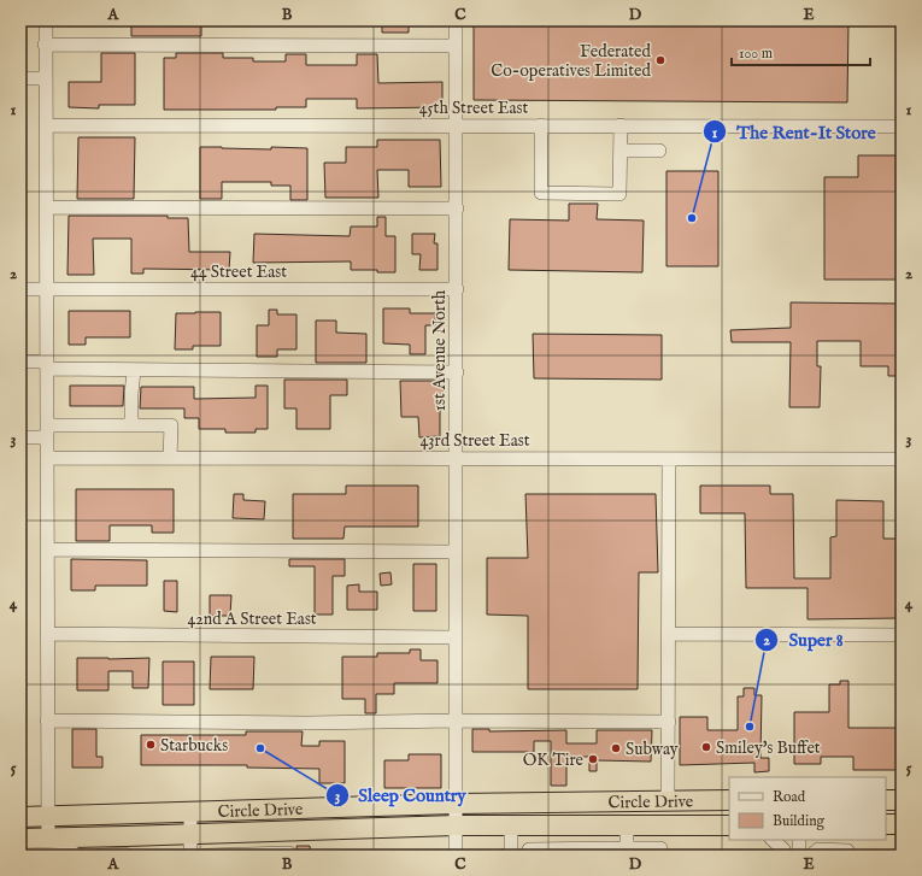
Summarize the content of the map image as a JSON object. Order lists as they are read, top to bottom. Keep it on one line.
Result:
{"streets":{"highway":["Circle Drive"],"street":["45th Street East","44 Street East","1st Avenue North","43rd Street East","42nd A Street East"]},"crossings":[["45th Street East","1st Avenue North"],["44 Street East","1st Avenue North"],["1st Avenue North","43rd Street East"],["1st Avenue North","42nd A Street East"],["1st Avenue North","Circle Drive"]],"places":["Federated Co-operatives Limited","The Rent-It Store","Super 8","Starbucks","Smiley's Buffet","Sleep Country","Subway","OK Tire"],"legend":["Road","Building"],"scale_bar":"100 m","grid":{"columns":["A","B","C","D","E"],"rows":["1","2","3","4","5"]}}
